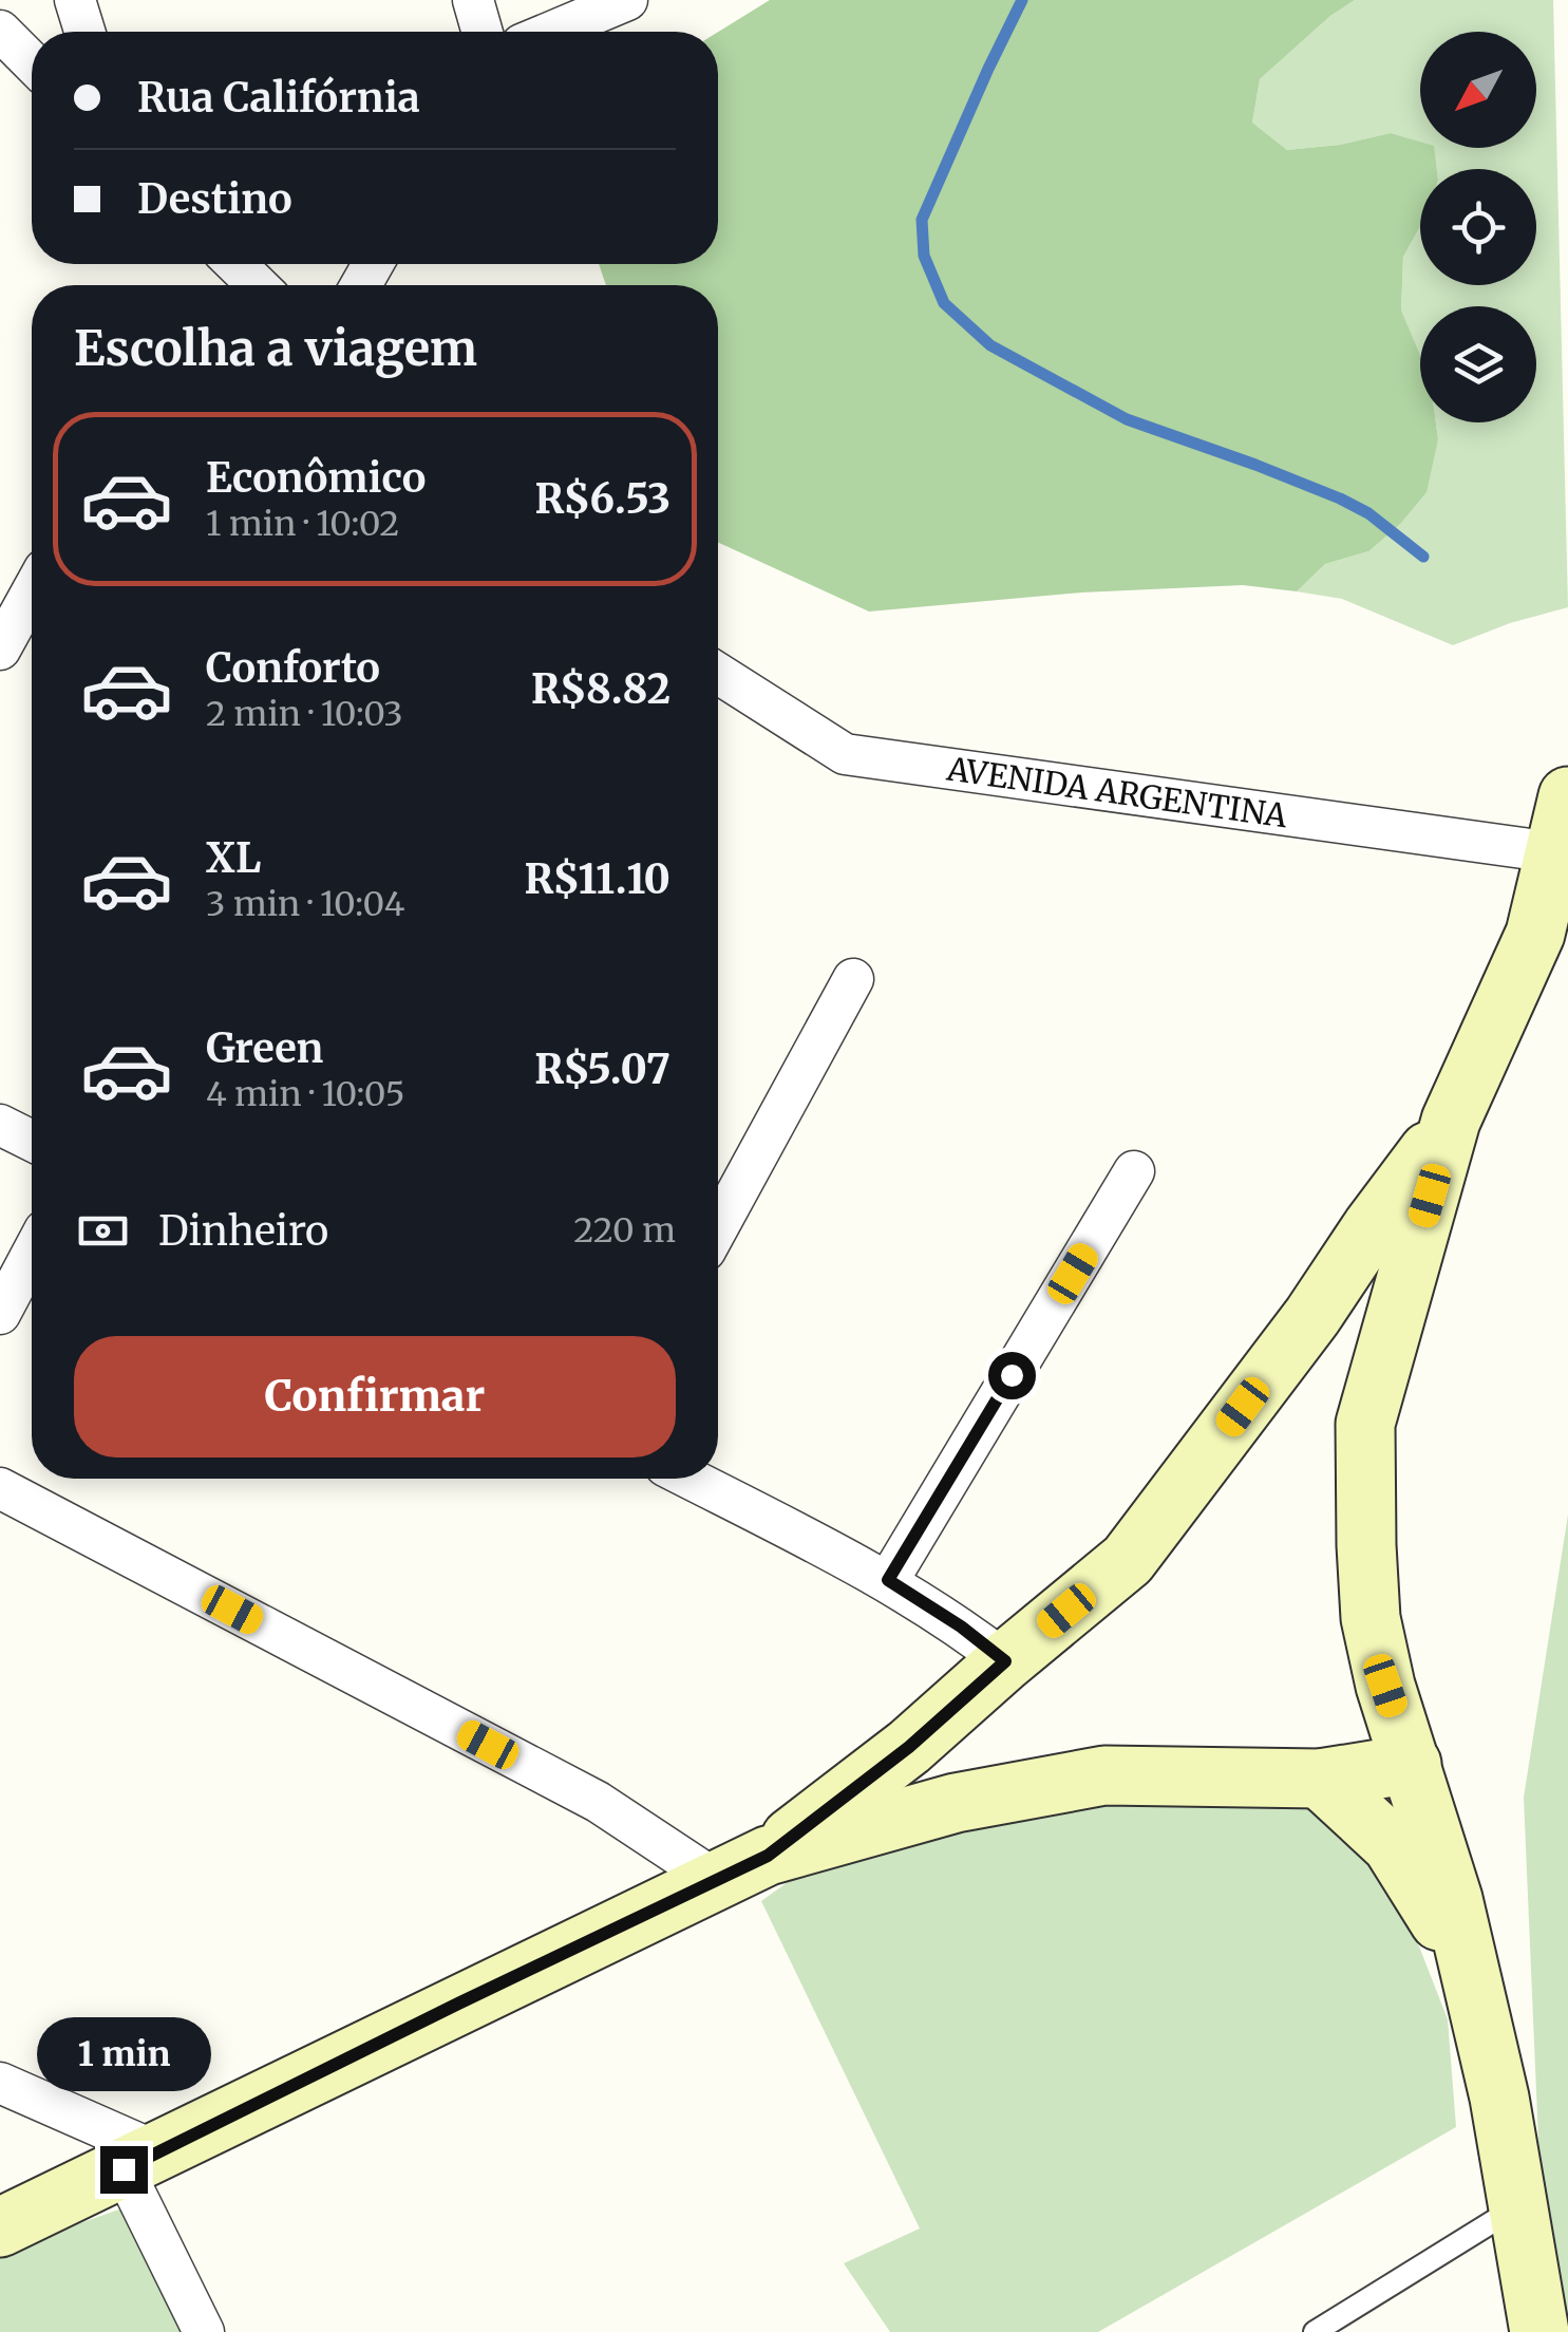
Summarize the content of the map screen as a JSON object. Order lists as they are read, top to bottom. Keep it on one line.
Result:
{"streets":{"street":["AVENIDA ARGENTINA"]},"north":"bottom left","page":{"banner":["Rua Califórnia","Destino"],"heading":"Escolha a viagem","list":[{"name":"Econômico","note":"1 min · 10:02","value":"R$6.53"},{"name":"Conforto","note":"2 min · 10:03","value":"R$8.82"},{"name":"XL","note":"3 min · 10:04","value":"R$11.10"},{"name":"Green","note":"4 min · 10:05","value":"R$5.07"}],"pay":["Dinheiro","220 m"],"buttons":"Confirmar","bubble":"1 min"}}
